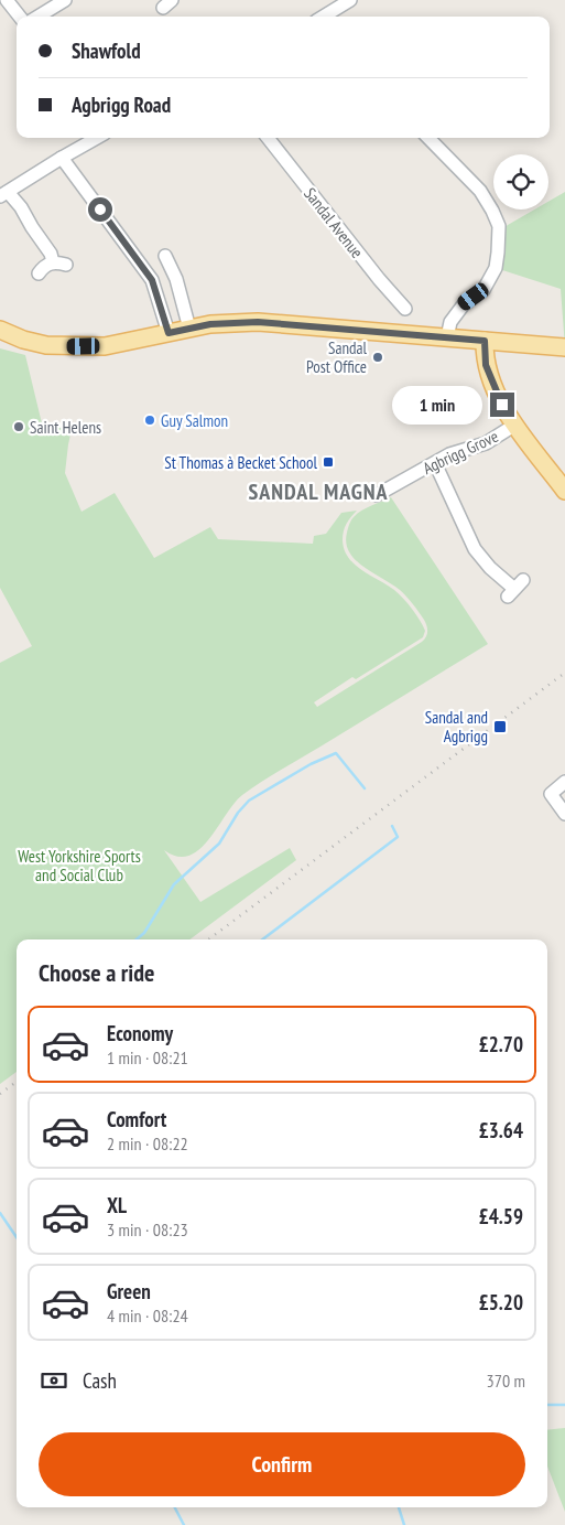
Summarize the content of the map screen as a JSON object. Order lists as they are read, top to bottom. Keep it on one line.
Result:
{"streets":{"street":["Sandal Avenue","Agbrigg Grove"]},"districts":["SANDAL MAGNA"],"parks":["West Yorkshire Sports and Social Club"],"places":{"other":["Sandal Post Office","Guy Salmon","Saint Helens"],"transit":["St Thomas à Becket School","Sandal and Agbrigg"]},"page":{"banner":["Shawfold","Agbrigg Road"],"bubble":"1 min","heading":"Choose a ride","list":[{"name":"Economy","note":"1 min · 08:21","value":"£2.70"},{"name":"Comfort","note":"2 min · 08:22","value":"£3.64"},{"name":"XL","note":"3 min · 08:23","value":"£4.59"},{"name":"Green","note":"4 min · 08:24","value":"£5.20"}],"pay":["Cash","370 m"],"buttons":"Confirm"}}
